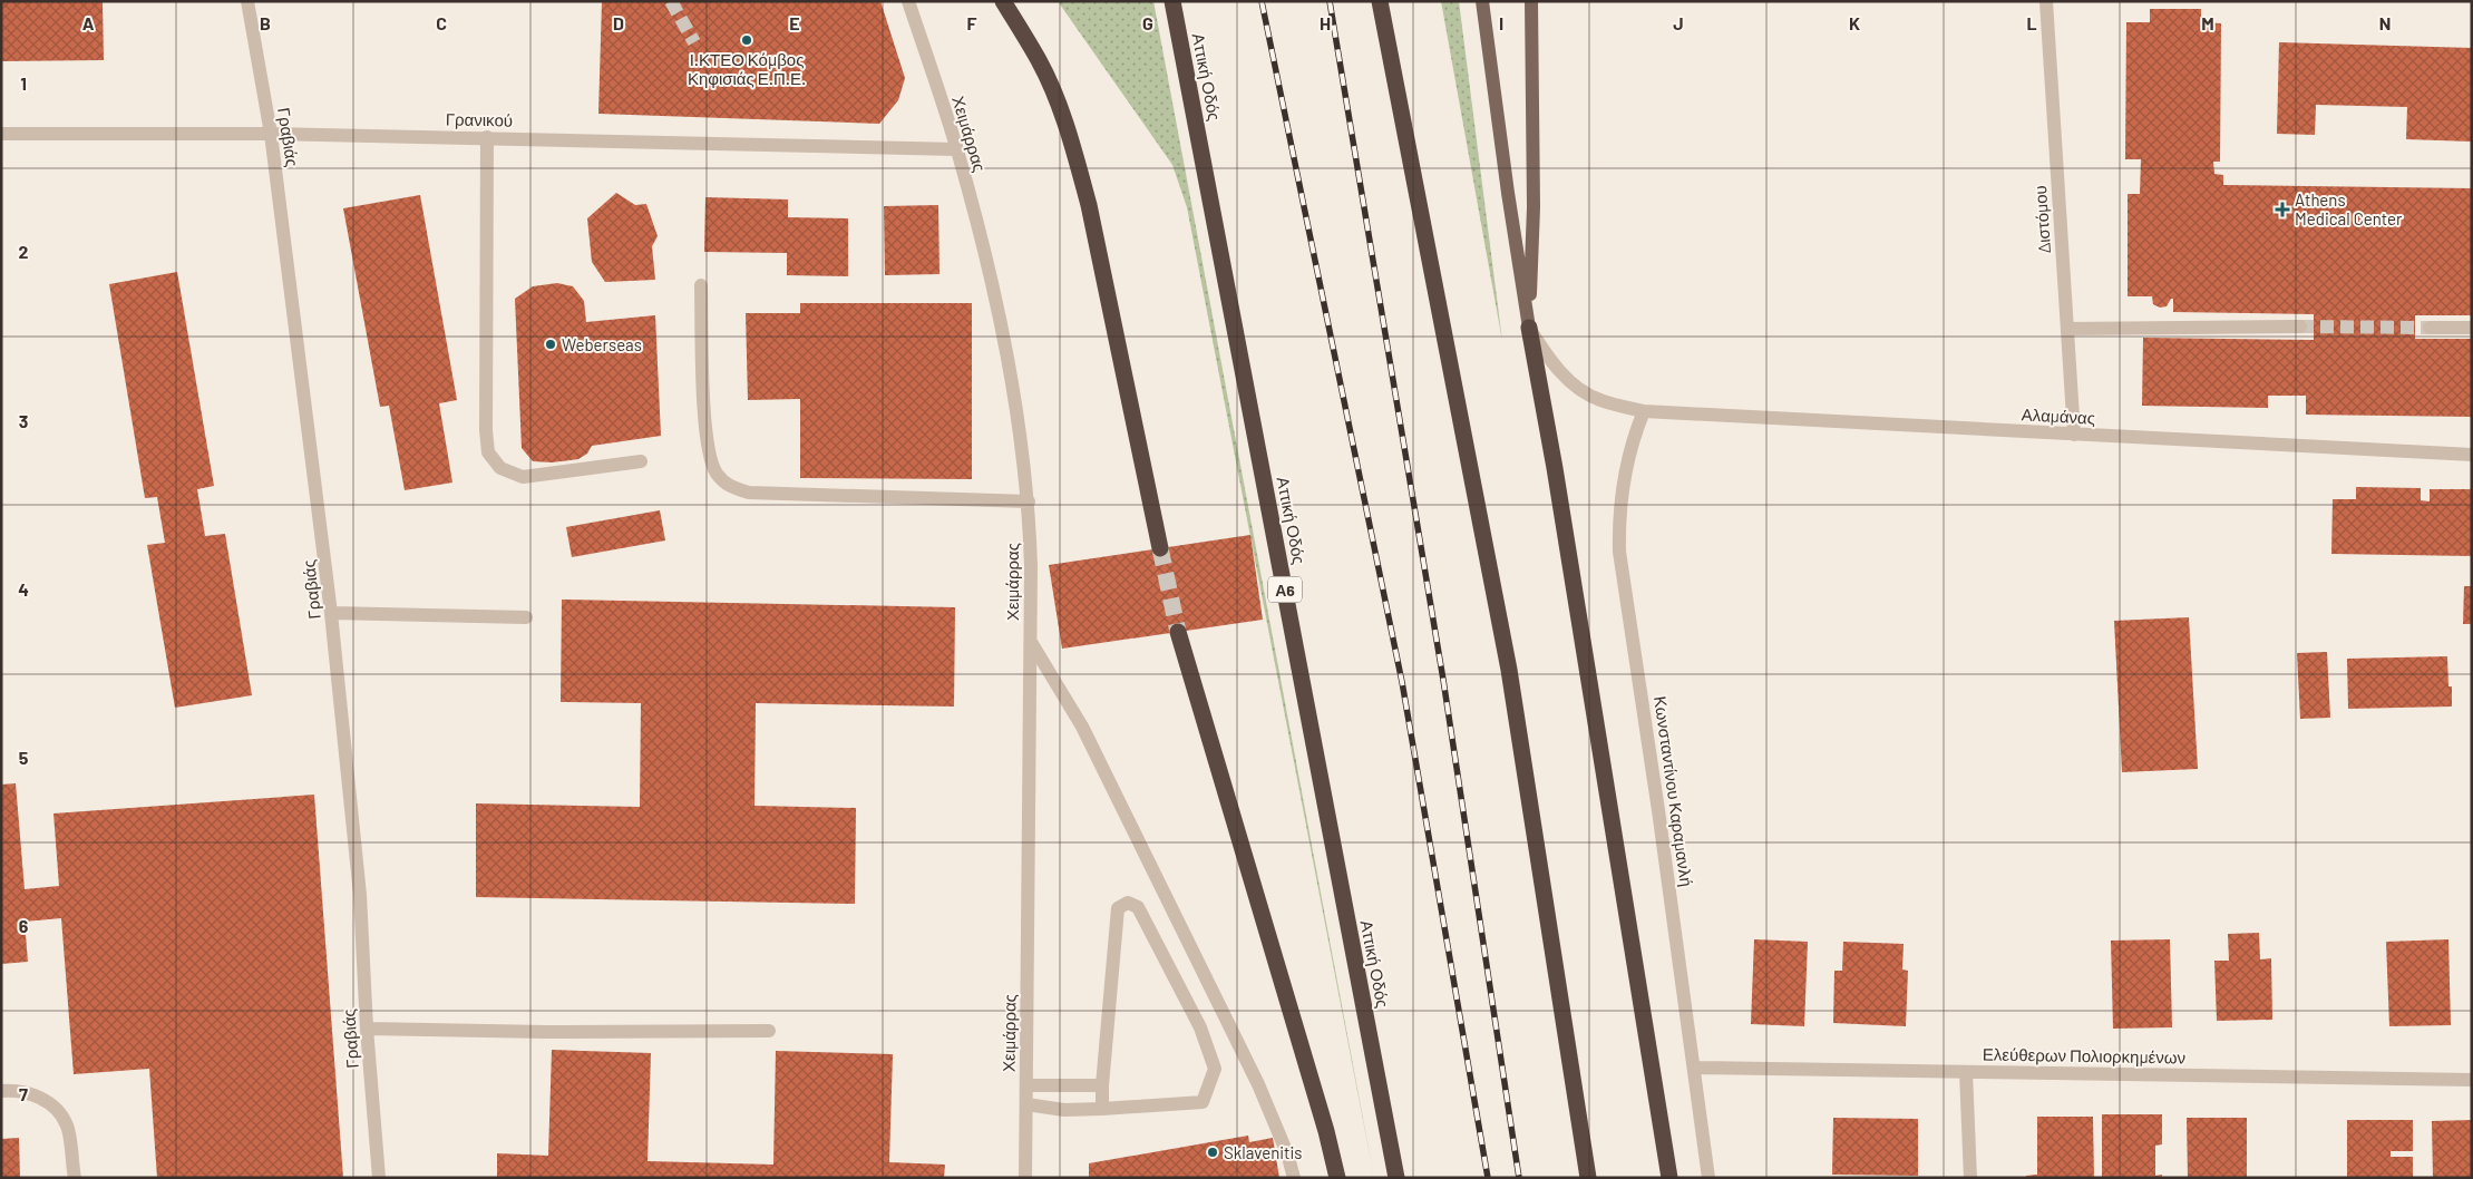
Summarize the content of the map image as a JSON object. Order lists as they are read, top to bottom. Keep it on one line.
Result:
{"streets":{"highway":["Αττική Οδός","Α6"],"street":["Γρανικού","Χειμάρρας","Γραβιάς","Διστόμου","Αλαμάνας","Κωνσταντίνου Καραμανλή","Ελεύθερων Πολιορκημένων"]},"crossings":[["Γρανικού","Χειμάρρας"],["Γρανικού","Γραβιάς"],["Διστόμου","Αλαμάνας"],["Αλαμάνας","Κωνσταντίνου Καραμανλή"],["Κωνσταντίνου Καραμανλή","Ελεύθερων Πολιορκημένων"]],"places":{"other":["Ι.ΚΤΕΟ Κόμβος Κηφισιάς Ε.Π.Ε.","Weberseas","Sklavenitis"],"health":["Athens Medical Center"]},"grid":{"columns":["A","B","C","D","E","F","G","H","I","J","K","L","M","N"],"rows":["1","2","3","4","5","6","7"]}}
